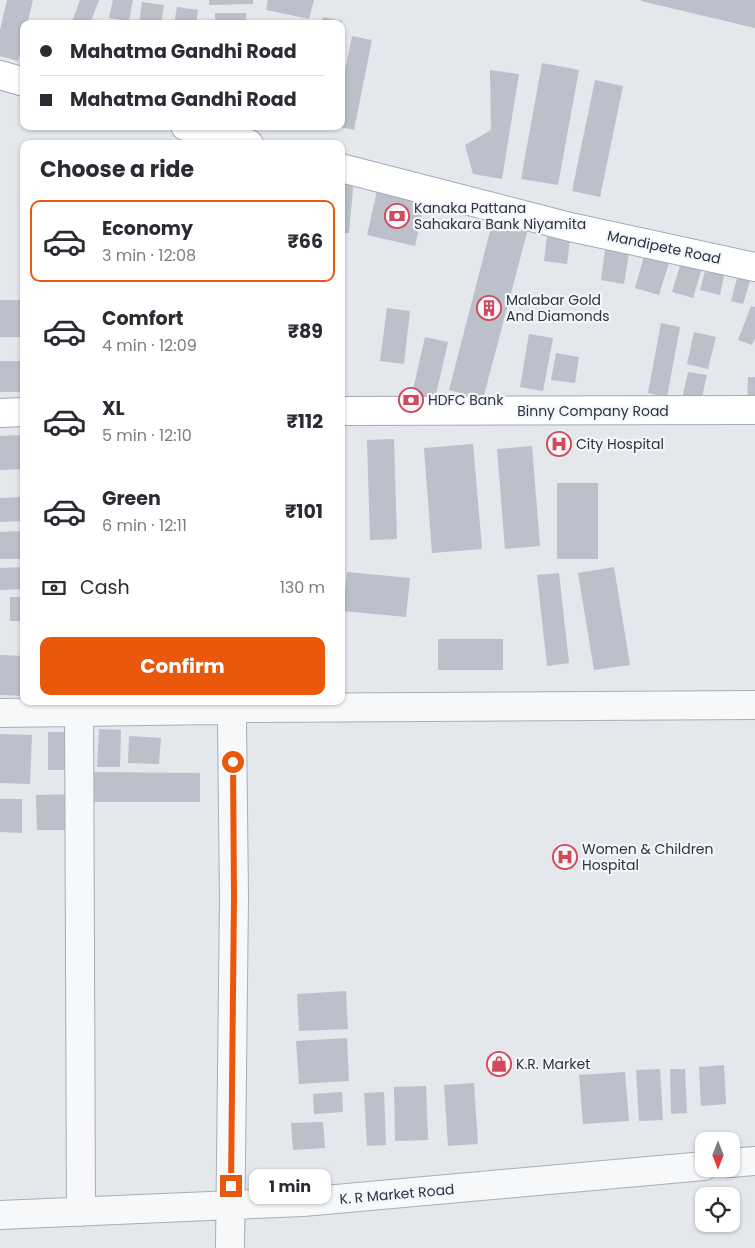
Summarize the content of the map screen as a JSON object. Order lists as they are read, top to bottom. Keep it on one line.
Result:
{"streets":{"main road":["Mandipete Road","Binny Company Road"],"street":["K. R Market Road"]},"places":{"bank":["Kanaka Pattana Sahakara Bank Niyamita","HDFC Bank"],"building":["Malabar Gold And Diamonds"],"hospital":["City Hospital","Women & Children Hospital"],"shop":["K.R. Market"]},"north":"bottom","page":{"banner":["Mahatma Gandhi Road","Mahatma Gandhi Road"],"heading":"Choose a ride","list":[{"name":"Economy","note":"3 min · 12:08","value":"₹66"},{"name":"Comfort","note":"4 min · 12:09","value":"₹89"},{"name":"XL","note":"5 min · 12:10","value":"₹112"},{"name":"Green","note":"6 min · 12:11","value":"₹101"}],"pay":["Cash","130 m"],"buttons":"Confirm","bubble":"1 min"}}
